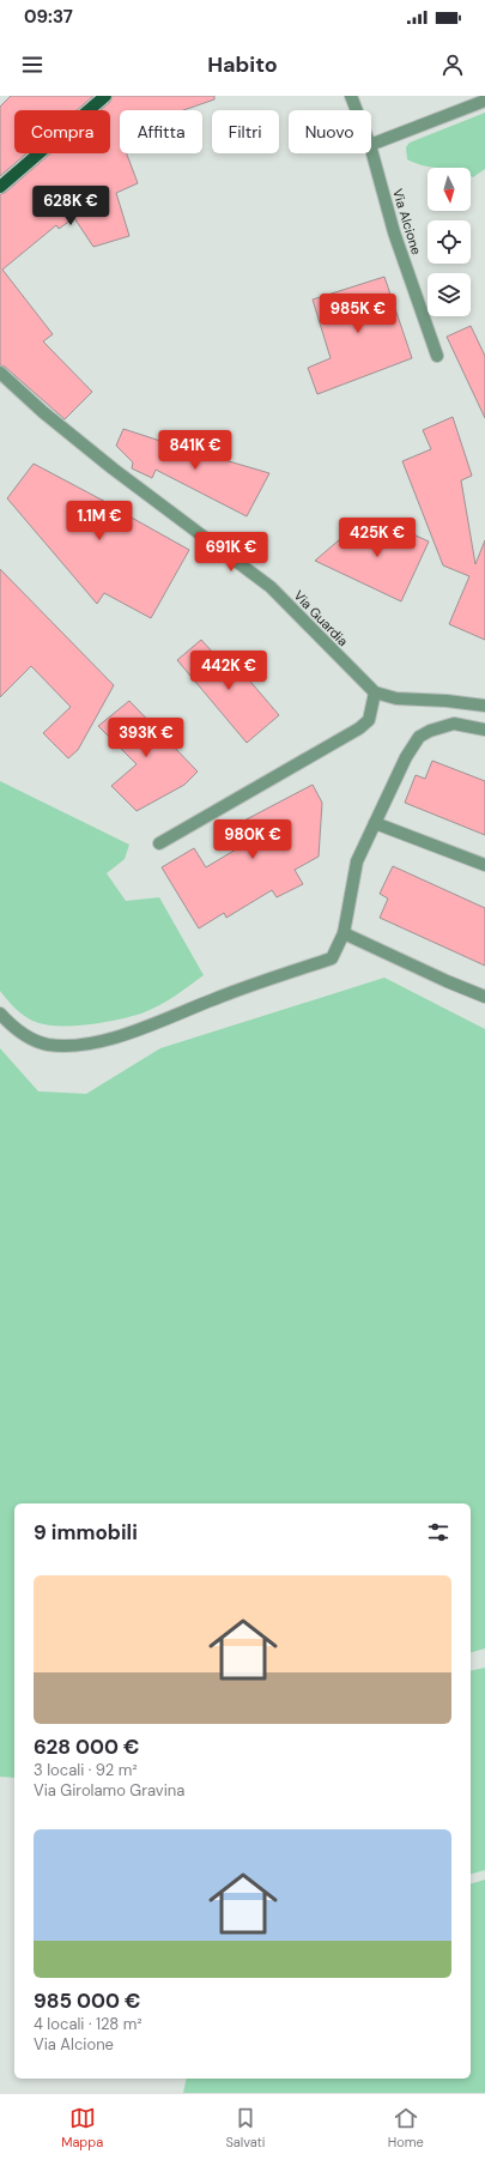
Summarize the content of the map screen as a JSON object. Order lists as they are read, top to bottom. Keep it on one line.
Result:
{"streets":{"street":["Via Alcione","Via Guardia"]},"north":"bottom","page":{"status":"09:37","header":"Habito","chip":["Compra","Affitta","Filtri","Nuovo"],"price":["628K €","985K €","841K €","1.1M €","425K €","691K €","442K €","393K €","980K €"],"heading":"9 immobili","list":[{"name":"628 000 €","note":"3 locali · 92 m² · Via Girolamo Gravina"},{"name":"985 000 €","note":"4 locali · 128 m² · Via Alcione"}],"tabs":["Mappa","Salvati","Home"]}}
